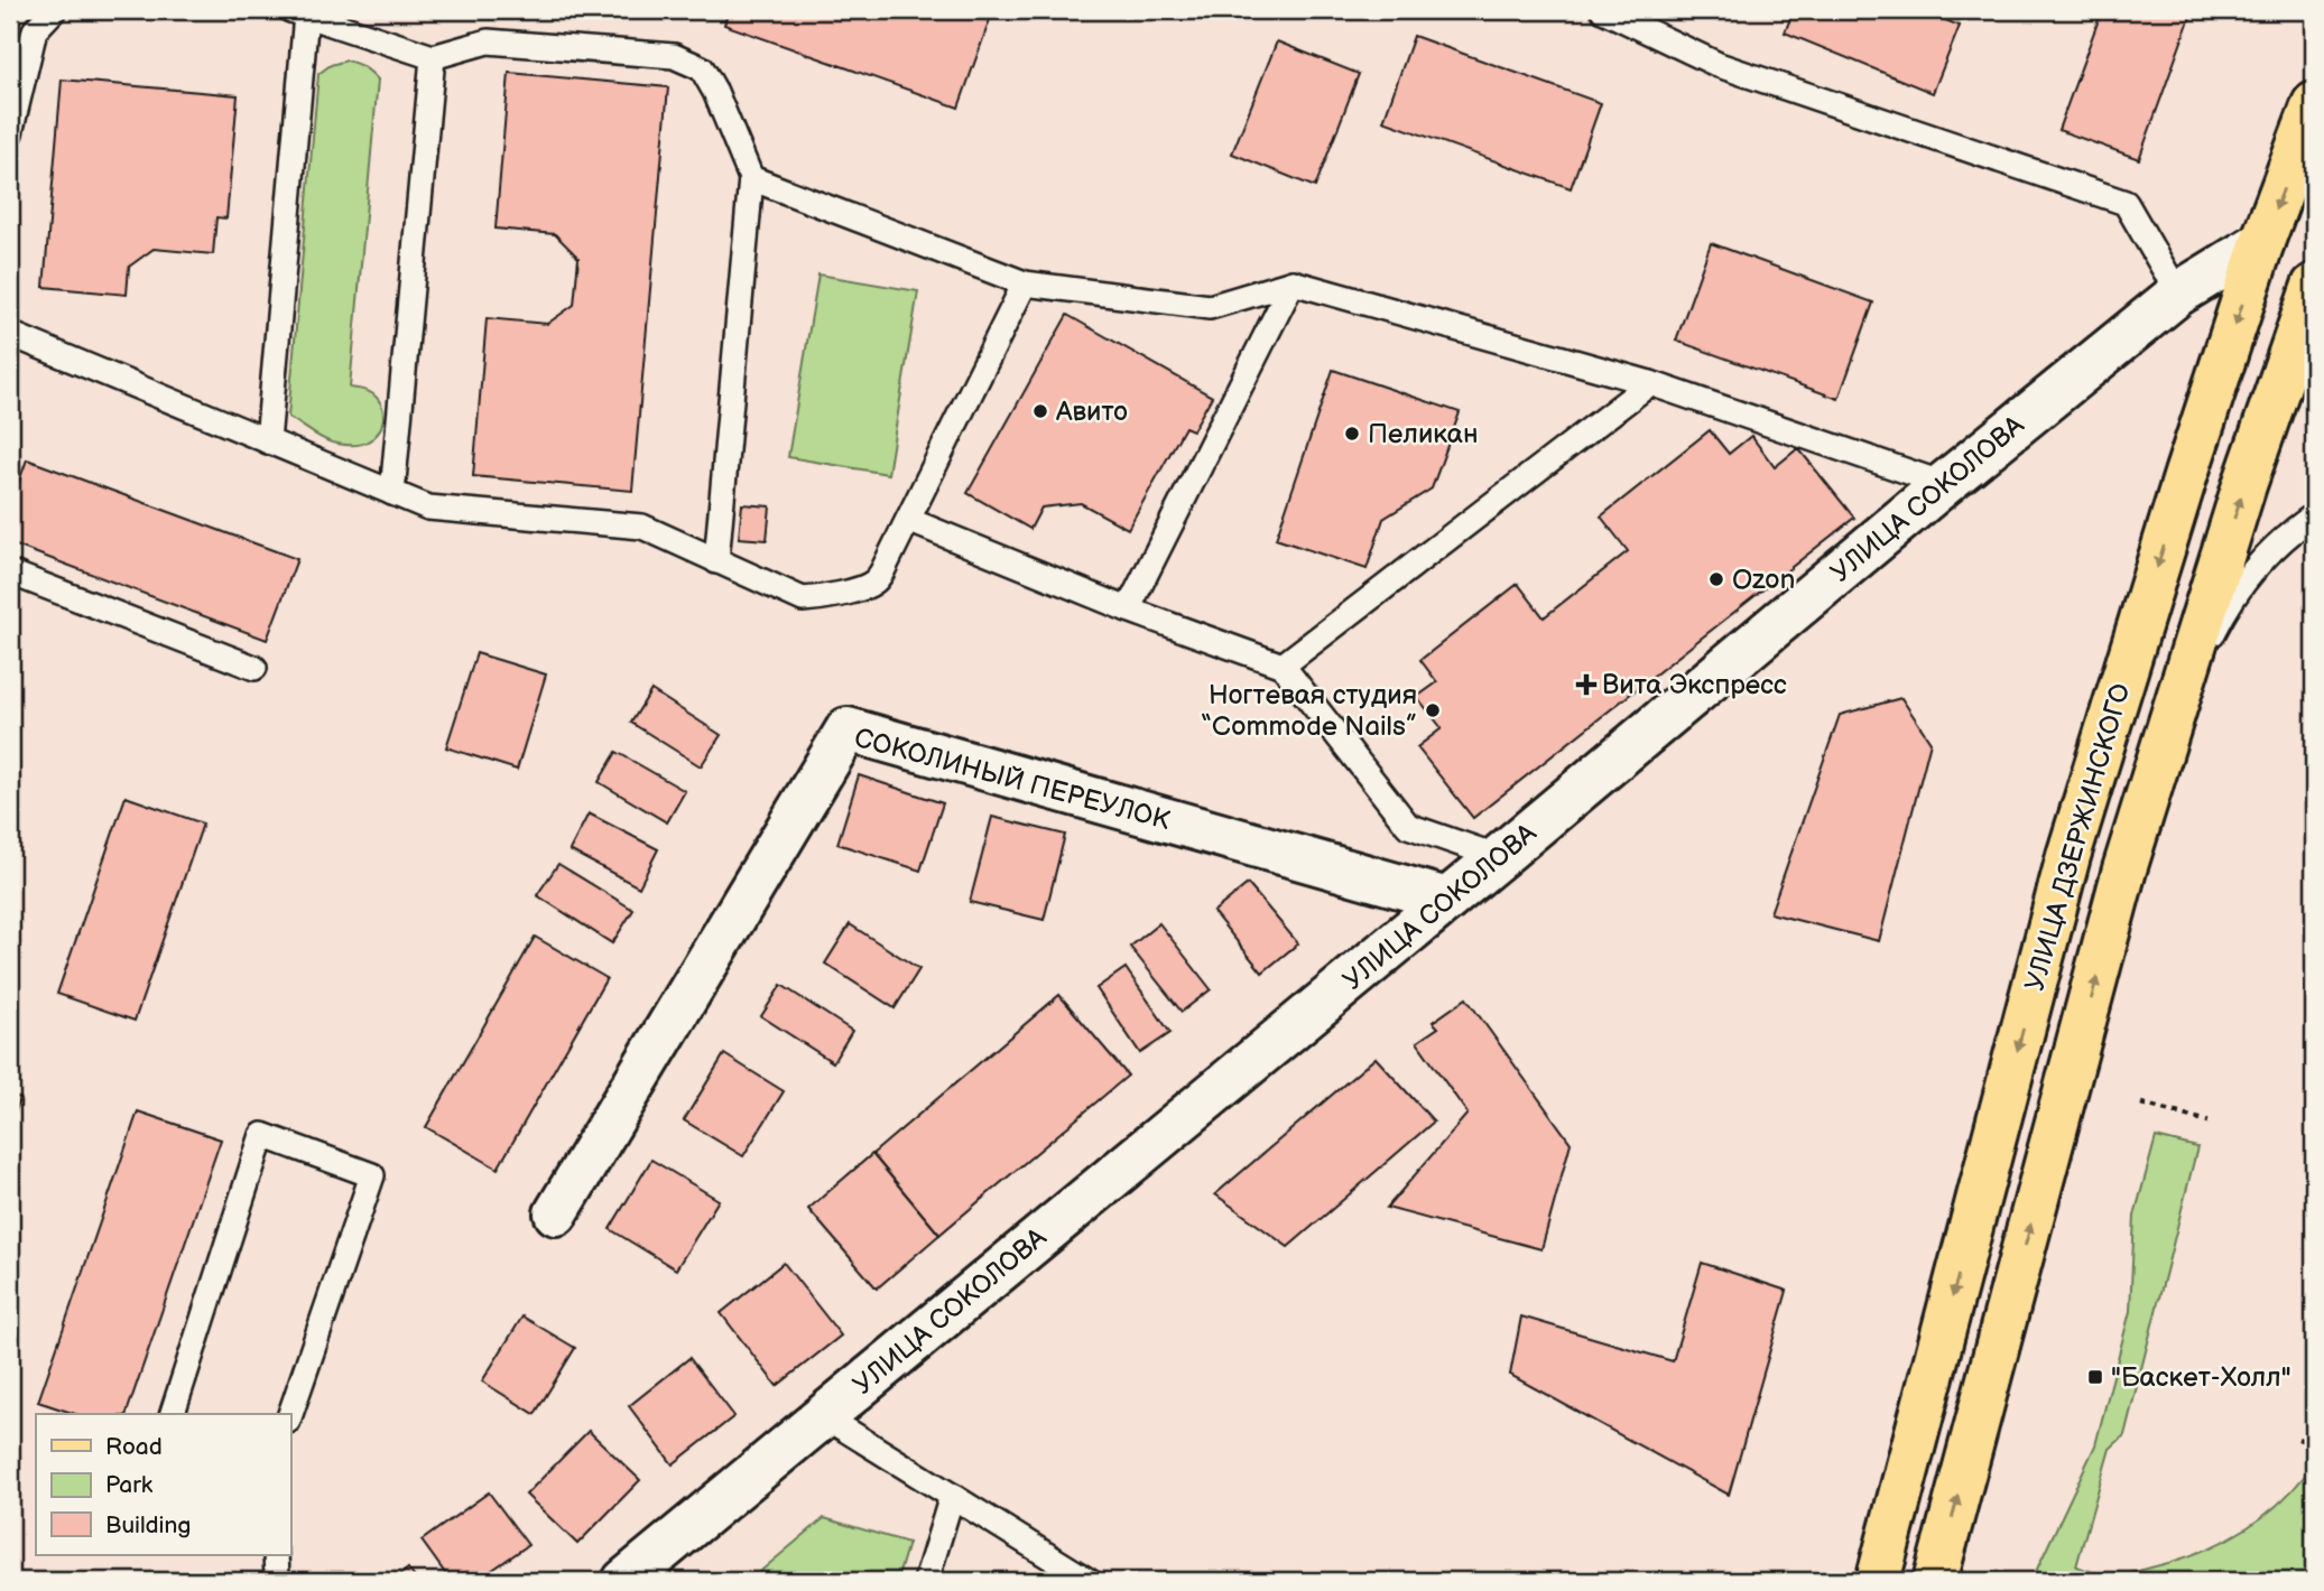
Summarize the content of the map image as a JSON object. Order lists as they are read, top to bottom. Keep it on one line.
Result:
{"streets":{"main road":["УЛИЦА ДЗЕРЖИНСКОГО"],"street":["УЛИЦА СОКОЛОВА","СОКОЛИНЫЙ ПЕРЕУЛОК"]},"crossings":[["УЛИЦА СОКОЛОВА","СОКОЛИНЫЙ ПЕРЕУЛОК"],["УЛИЦА СОКОЛОВА","УЛИЦА ДЗЕРЖИНСКОГО"]],"places":{"other":["Авито","Пеликан","Ozon","Ногтевая студия “Commode Nails”"],"health":["Вита Экспресс"],"transit":["\"Баскет-Холл\""]},"legend":["Road","Park","Building"]}
